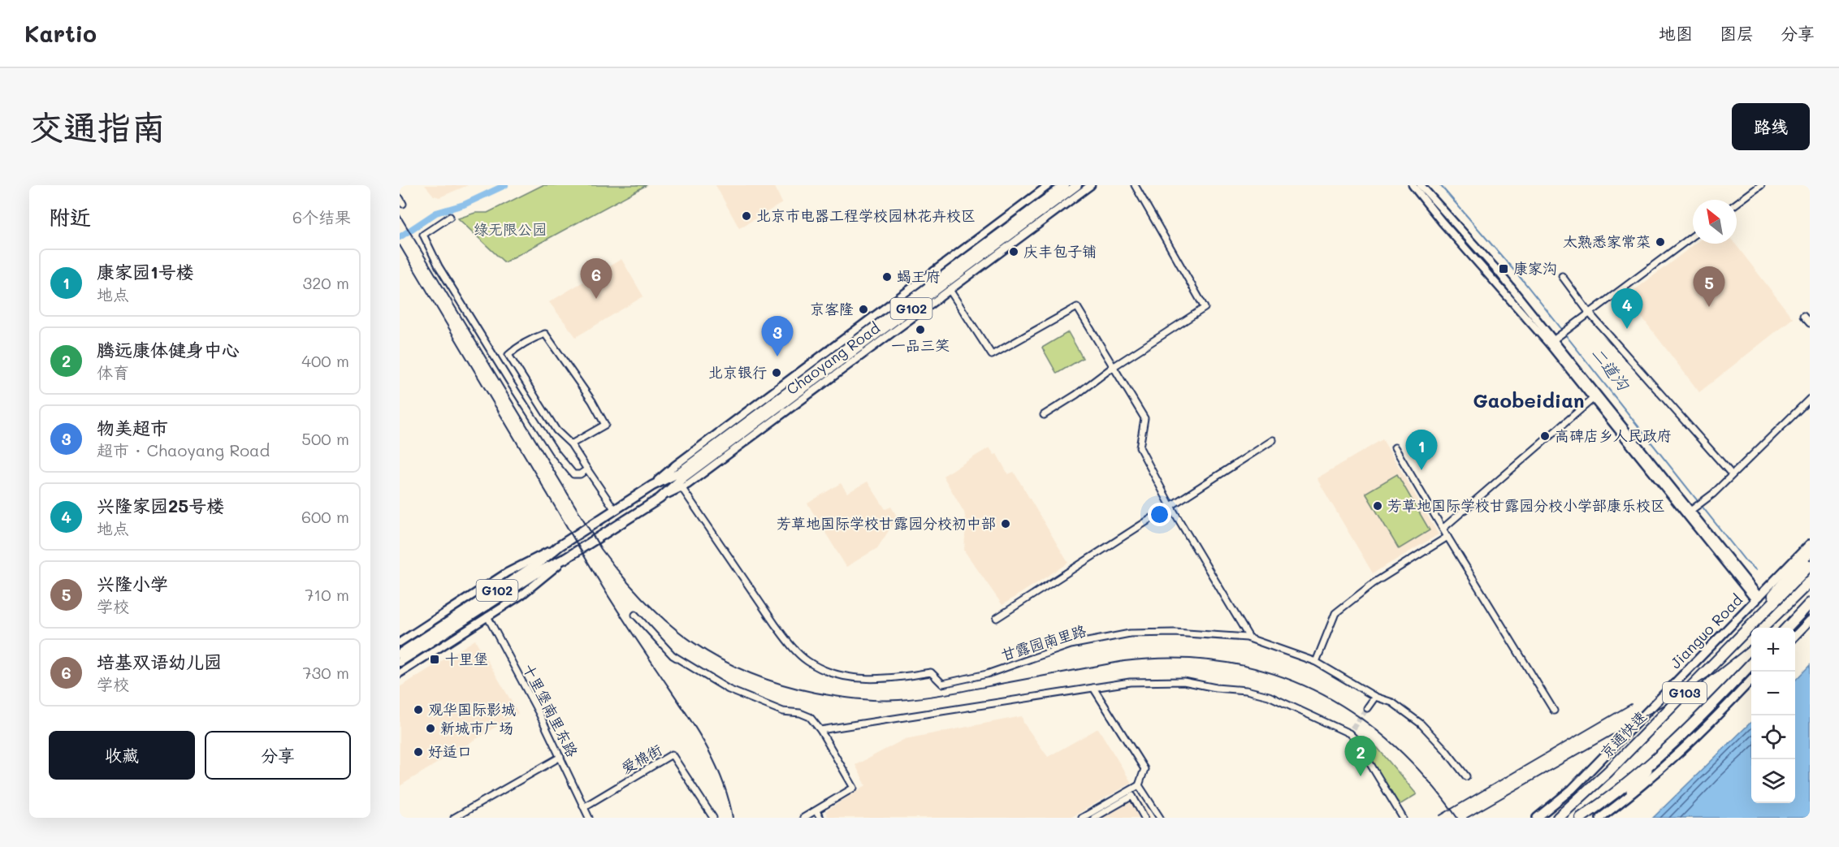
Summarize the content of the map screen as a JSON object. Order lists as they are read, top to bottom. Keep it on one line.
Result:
{"streets":{"highway":["G102","Chaoyang Road","G103","京通快速"],"main road":["Jianguo Road"],"street":["甘露园南里路","十里堡南里东路","爱棉街"]},"crossings":[["Chaoyang Road","甘露园南里路"],["Chaoyang Road","十里堡南里东路"],["十里堡南里东路","爱棉街"]],"districts":["Gaobeidian"],"water":["二道沟"],"parks":["绿无限公园"],"places":{"other":["北京市电器工程学校园林花卉校区","太熟悉家常菜","庆丰包子铺","蝎王府","京客隆","一品三笑","北京银行","高碑店乡人民政府","芳草地国际学校甘露园分校小学部康乐校区","芳草地国际学校甘露园分校初中部","观华国际影城","新城市广场","好适口"],"transit":["康家沟","十里堡"]},"north":"top left","page":{"header":"Kartio","nav":["地图","图层","分享"],"buttons":["路线",["收藏","分享"]],"title":"交通指南","heading":["附近","6个结果"],"list":[{"mark":"1","name":"康家园1号楼","note":"地点","value":"320 m"},{"mark":"2","name":"腾远康体健身中心","note":"体育","value":"400 m"},{"mark":"3","name":"物美超市","note":"超市 · Chaoyang Road","value":"500 m"},{"mark":"4","name":"兴隆家园25号楼","note":"地点","value":"600 m"},{"mark":"5","name":"兴隆小学","note":"学校","value":"710 m"},{"mark":"6","name":"培基双语幼儿园","note":"学校","value":"730 m"}],"pins":["6","5","4","3","1","2"],"map_buttons":["+","−"]}}
